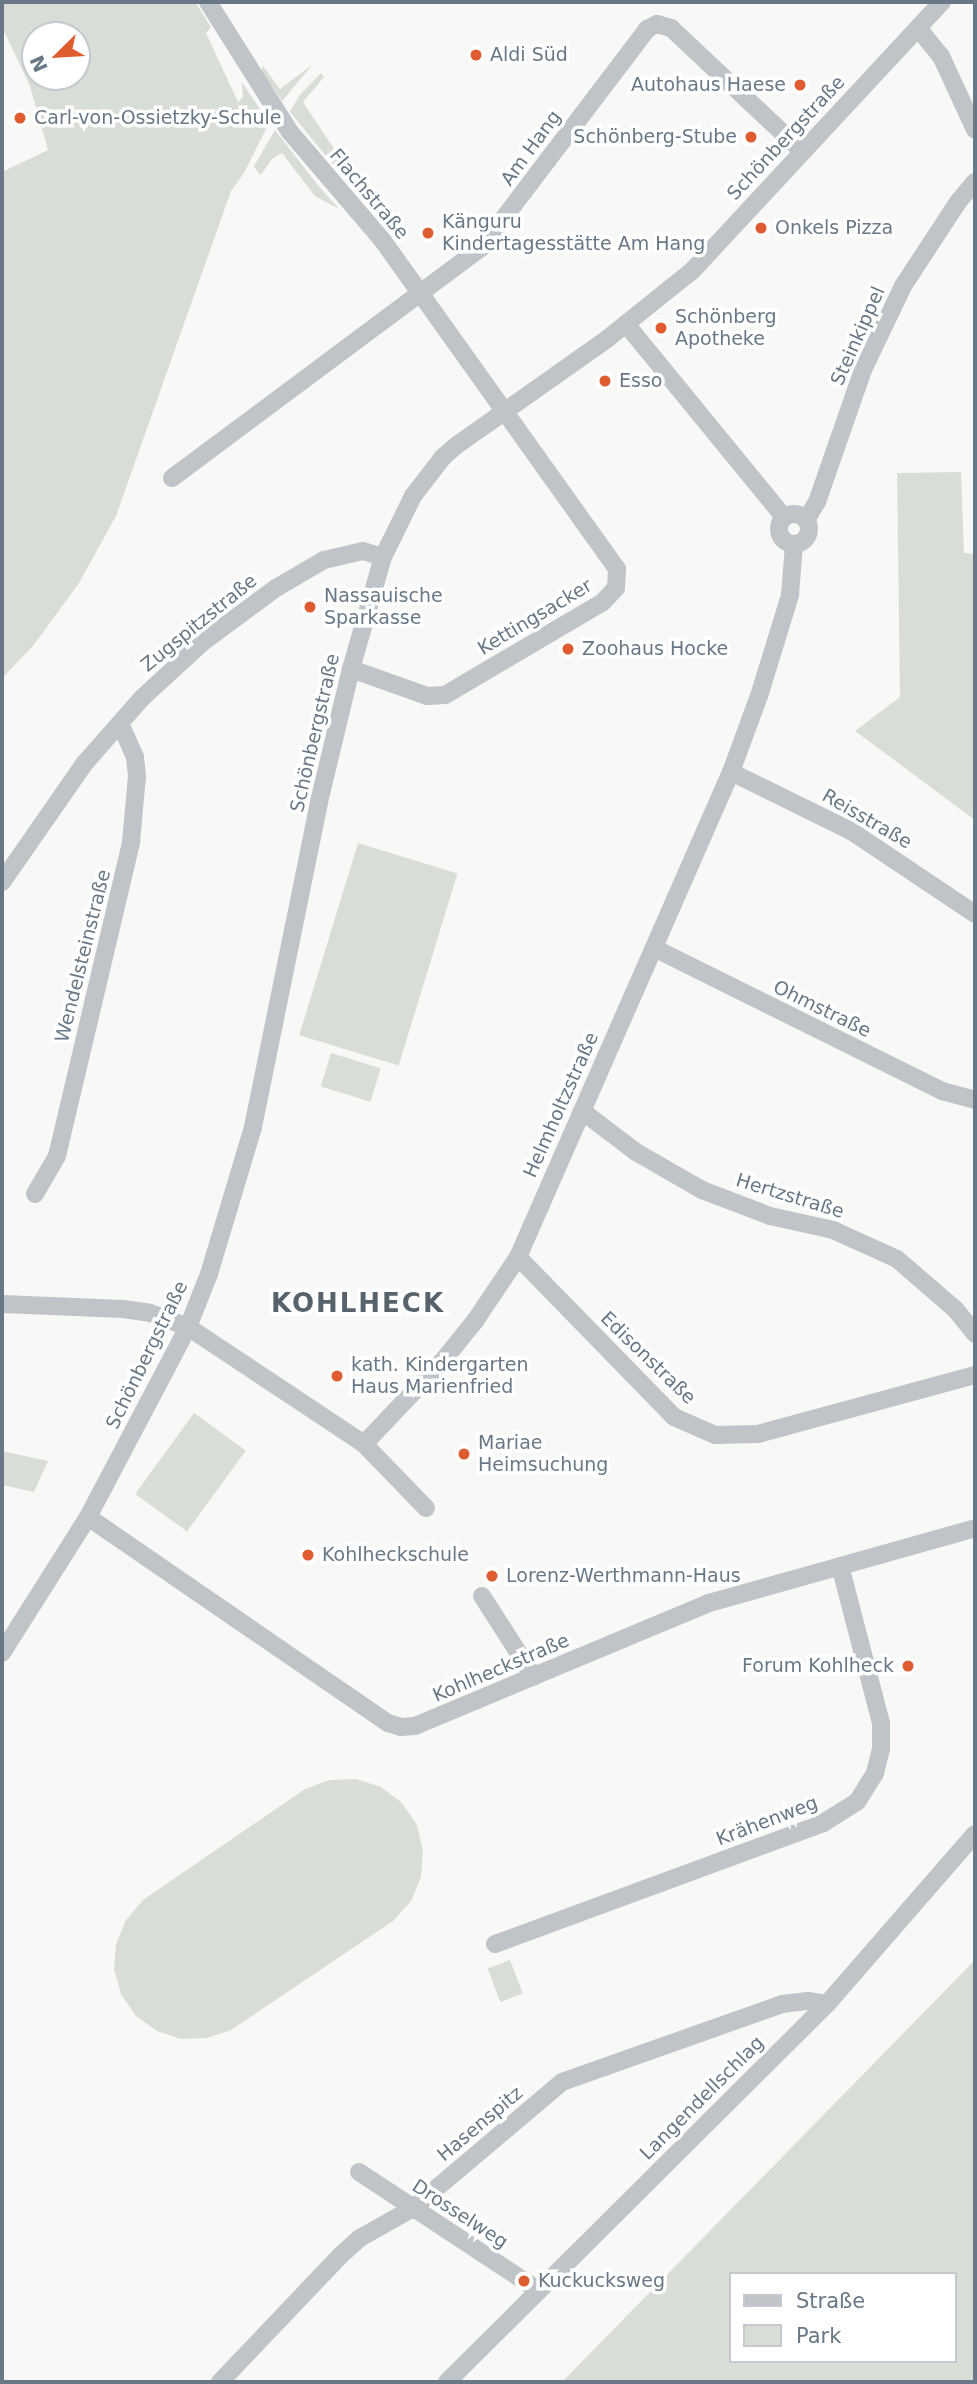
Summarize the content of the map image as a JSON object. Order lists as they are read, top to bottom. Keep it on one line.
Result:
{"streets":{"street":["Schönbergstraße","Am Hang","Flachstraße","Steinkippel","Kettingsacker","Zugspitzstraße","Reisstraße","Wendelsteinstraße","Ohmstraße","Helmholtzstraße","Hertzstraße","Edisonstraße","Kohlheckstraße","Krähenweg","Langendellschlag","Hasenspitz","Drosselweg"]},"crossings":[["Schönbergstraße","Am Hang"],["Schönbergstraße","Flachstraße"],["Schönbergstraße","Kettingsacker"],["Schönbergstraße","Zugspitzstraße"],["Schönbergstraße","Kohlheckstraße"],["Am Hang","Flachstraße"],["Flachstraße","Kettingsacker"],["Steinkippel","Helmholtzstraße"],["Zugspitzstraße","Wendelsteinstraße"],["Reisstraße","Helmholtzstraße"],["Ohmstraße","Helmholtzstraße"],["Helmholtzstraße","Hertzstraße"],["Helmholtzstraße","Edisonstraße"],["Kohlheckstraße","Krähenweg"],["Langendellschlag","Hasenspitz"],["Langendellschlag","Drosselweg"],["Hasenspitz","Drosselweg"]],"districts":["KOHLHECK"],"places":["Aldi Süd","Autohaus Haese","Carl-von-Ossietzky-Schule","Schönberg-Stube","Onkels Pizza","Känguru Kindertagesstätte Am Hang","Schönberg Apotheke","Esso","Nassauische Sparkasse","Zoohaus Hocke","kath. Kindergarten Haus Marienfried","Mariae Heimsuchung","Kohlheckschule","Lorenz-Werthmann-Haus","Forum Kohlheck","Kuckucksweg"],"legend":["Straße","Park"],"north":"bottom left"}
